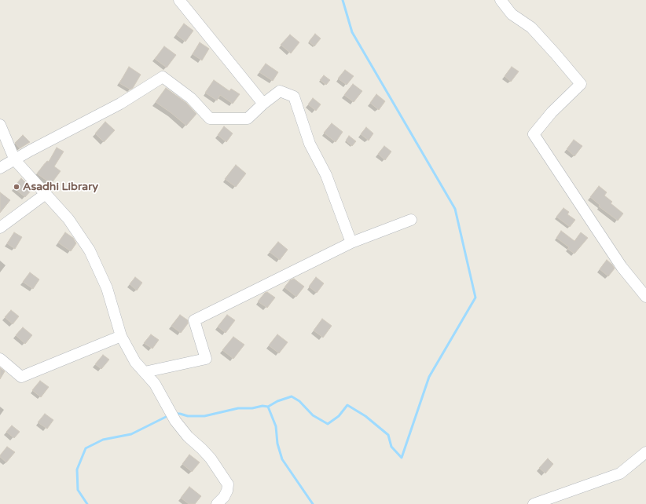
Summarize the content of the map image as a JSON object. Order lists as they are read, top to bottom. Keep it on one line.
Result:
{"places":["Asadhi Library"]}
